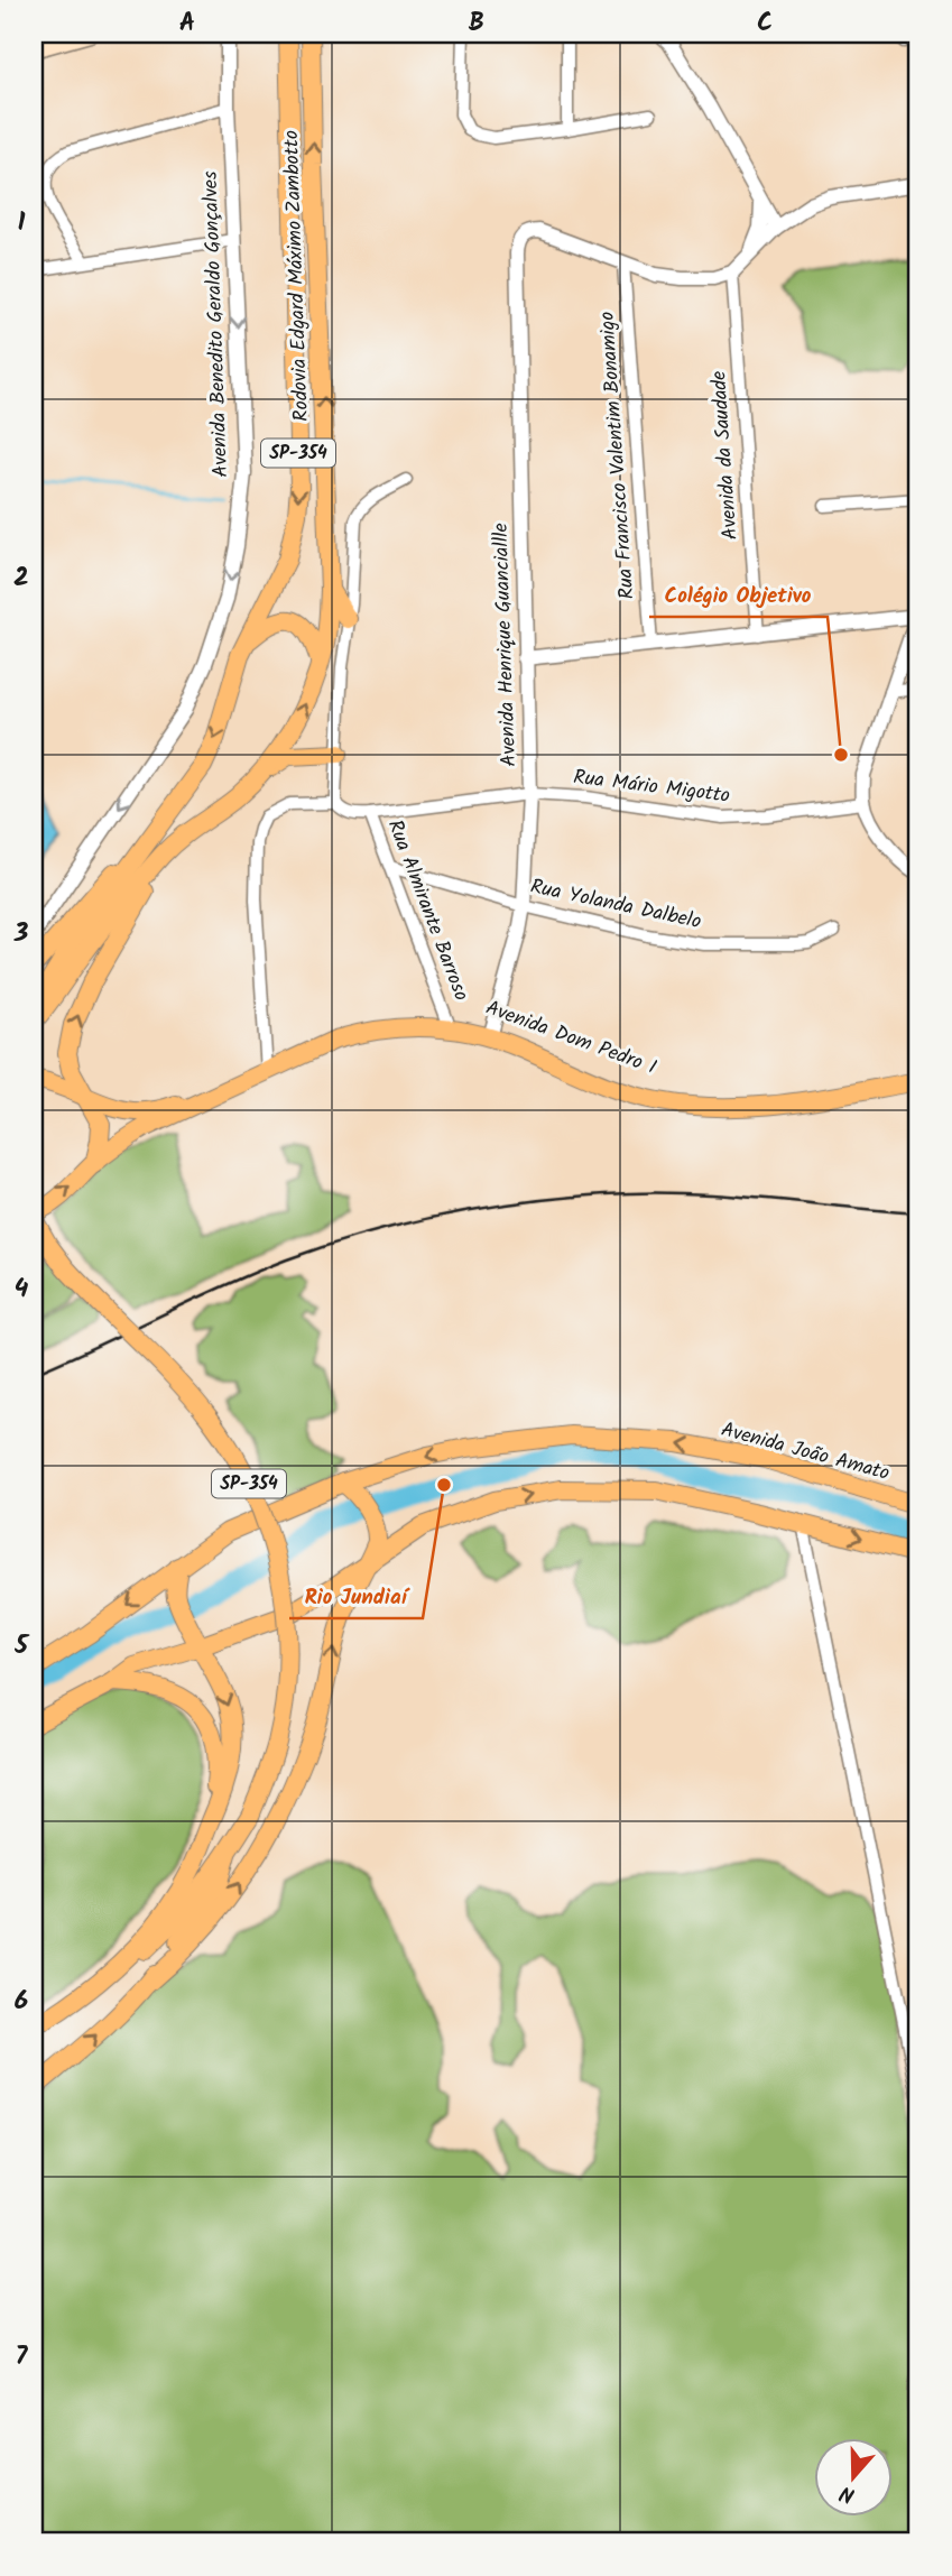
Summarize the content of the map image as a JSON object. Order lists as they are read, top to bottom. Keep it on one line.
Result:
{"streets":{"main road":["Rodovia Edgard Máximo Zambotto","SP-354","Avenida Dom Pedro I","Avenida João Amato"],"street":["Avenida Benedito Geraldo Gonçalves","Rua Francisco Valentim Bonamigo","Avenida da Saudade","Avenida Henrique Guanciallle","Rua Mário Migotto","Rua Yolanda Dalbelo","Rua Almirante Barroso"]},"crossings":[["Rua Francisco Valentim Bonamigo","Avenida Henrique Guanciallle"],["Avenida Henrique Guanciallle","Rua Mário Migotto"],["Avenida Henrique Guanciallle","Rua Yolanda Dalbelo"],["Avenida Henrique Guanciallle","Avenida Dom Pedro I"],["Rua Mário Migotto","Rua Almirante Barroso"],["Rua Yolanda Dalbelo","Rua Almirante Barroso"],["Rua Almirante Barroso","Avenida Dom Pedro I"]],"one_way":["Avenida Benedito Geraldo Gonçalves"],"places":["Colégio Objetivo","Rio Jundiaí"],"north":"bottom","grid":{"columns":["A","B","C"],"rows":["1","2","3","4","5","6","7"]}}
